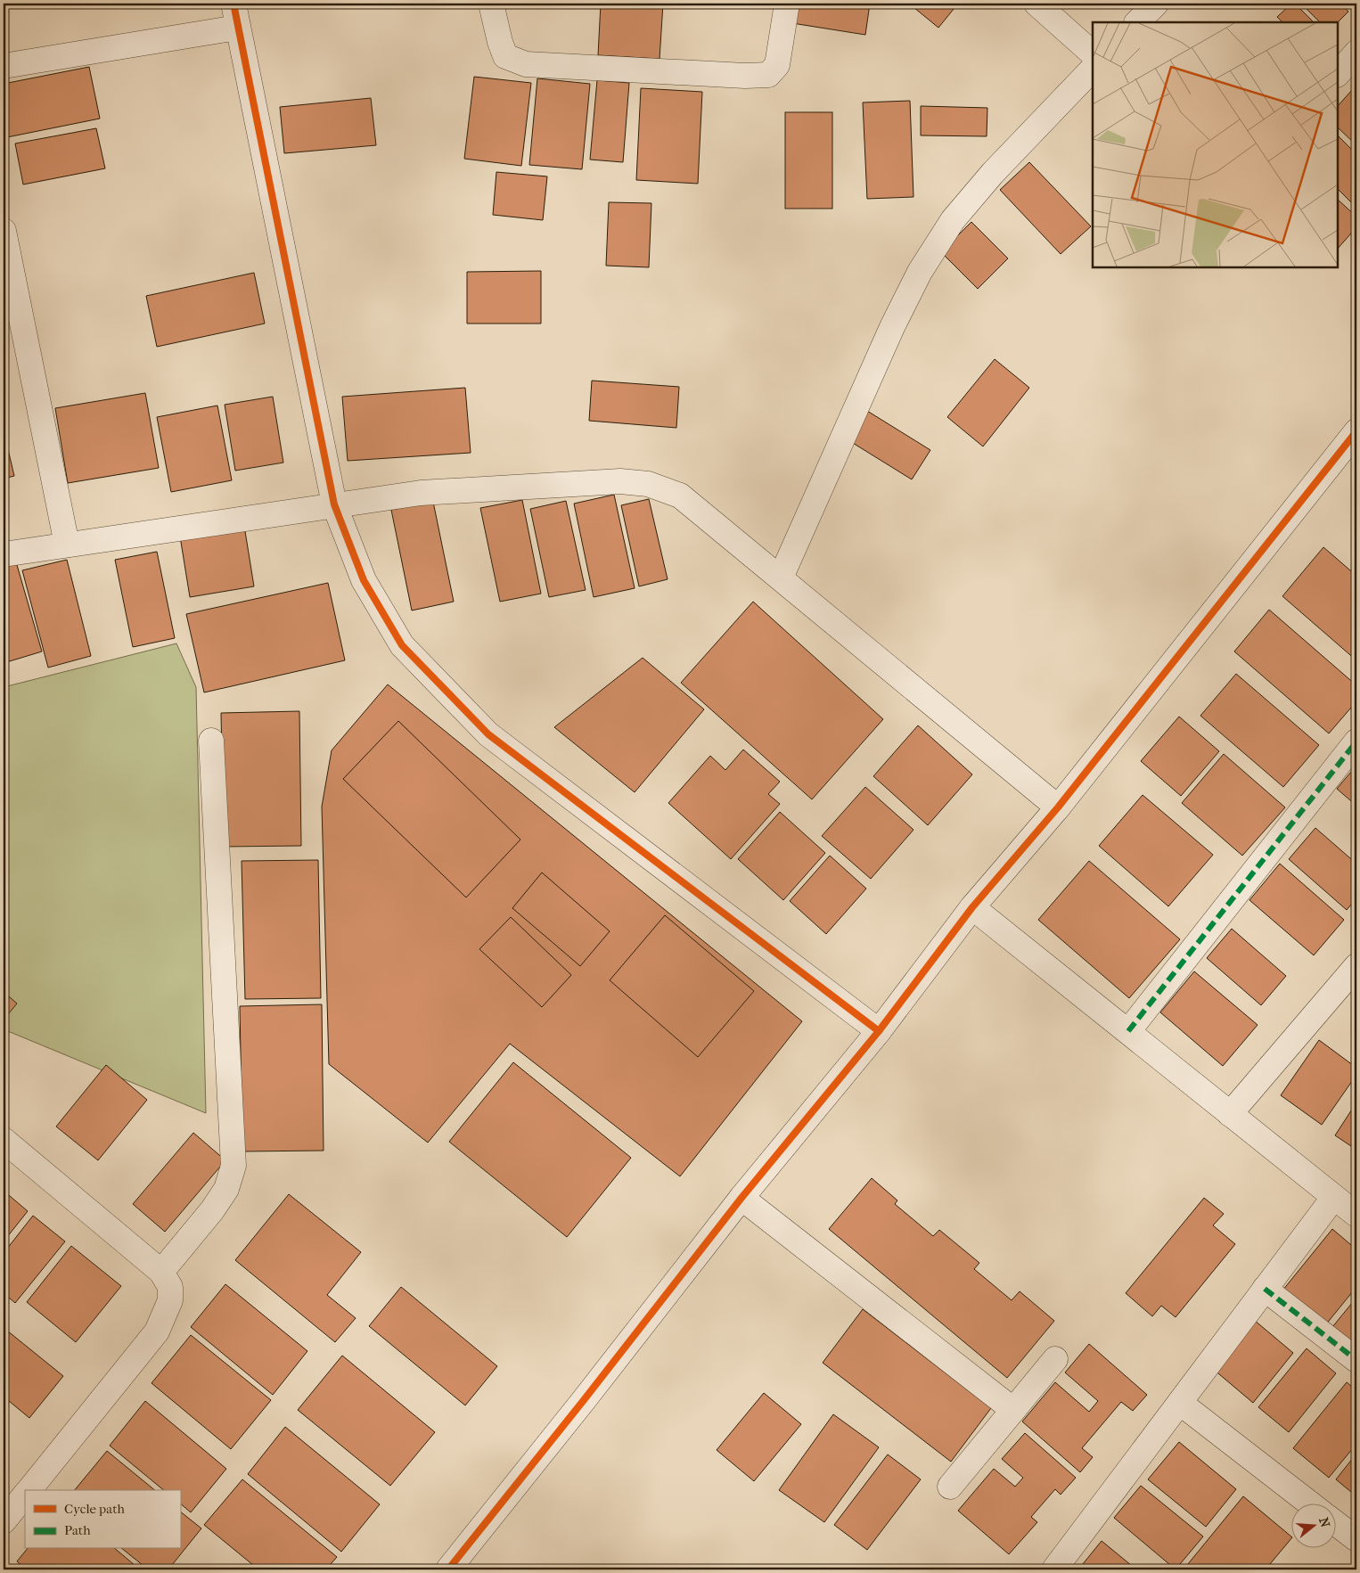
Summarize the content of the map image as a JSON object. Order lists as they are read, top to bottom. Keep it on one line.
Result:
{"legend":["Cycle path","Path"],"north":"right"}
